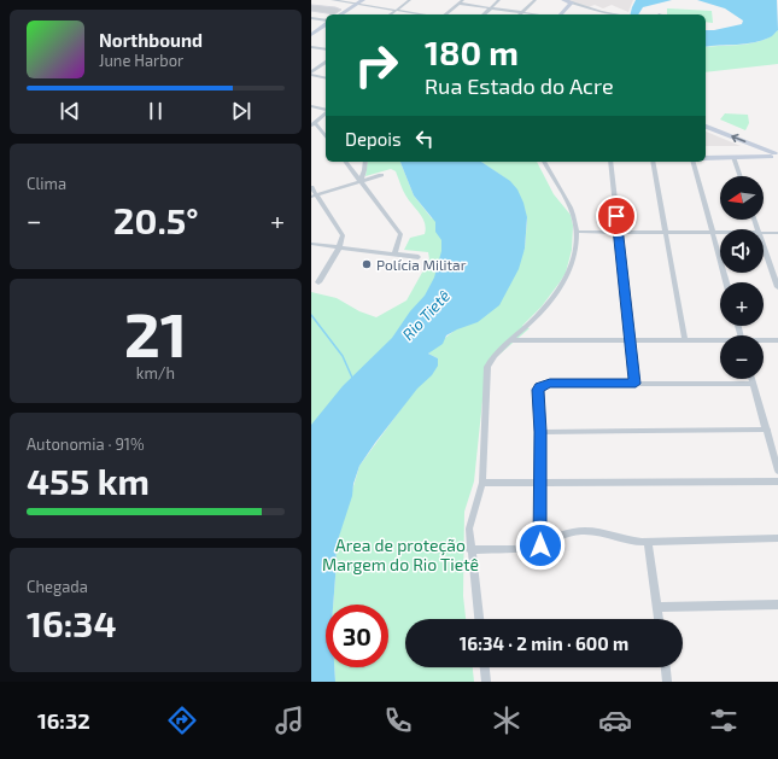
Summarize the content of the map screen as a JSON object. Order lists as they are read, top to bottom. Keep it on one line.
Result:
{"water":["Rio Tietê"],"parks":["Area de proteção Margem do Rio Tietê"],"places":["Polícia Militar"],"north":"left","page":{"turn":["180 m","Rua Estado do Acre"],"song":["Northbound","June Harbor"],"then":"Depois","tile":["Clima",["21","km/h"],["Autonomia · 91%","455 km"],["Chegada","16:34"]],"map_buttons":["+","−"],"heat":["−","20.5°","+"],"limit":"30","trip":"16:34 · 2 min · 600 m","tabs":"16:32"}}
